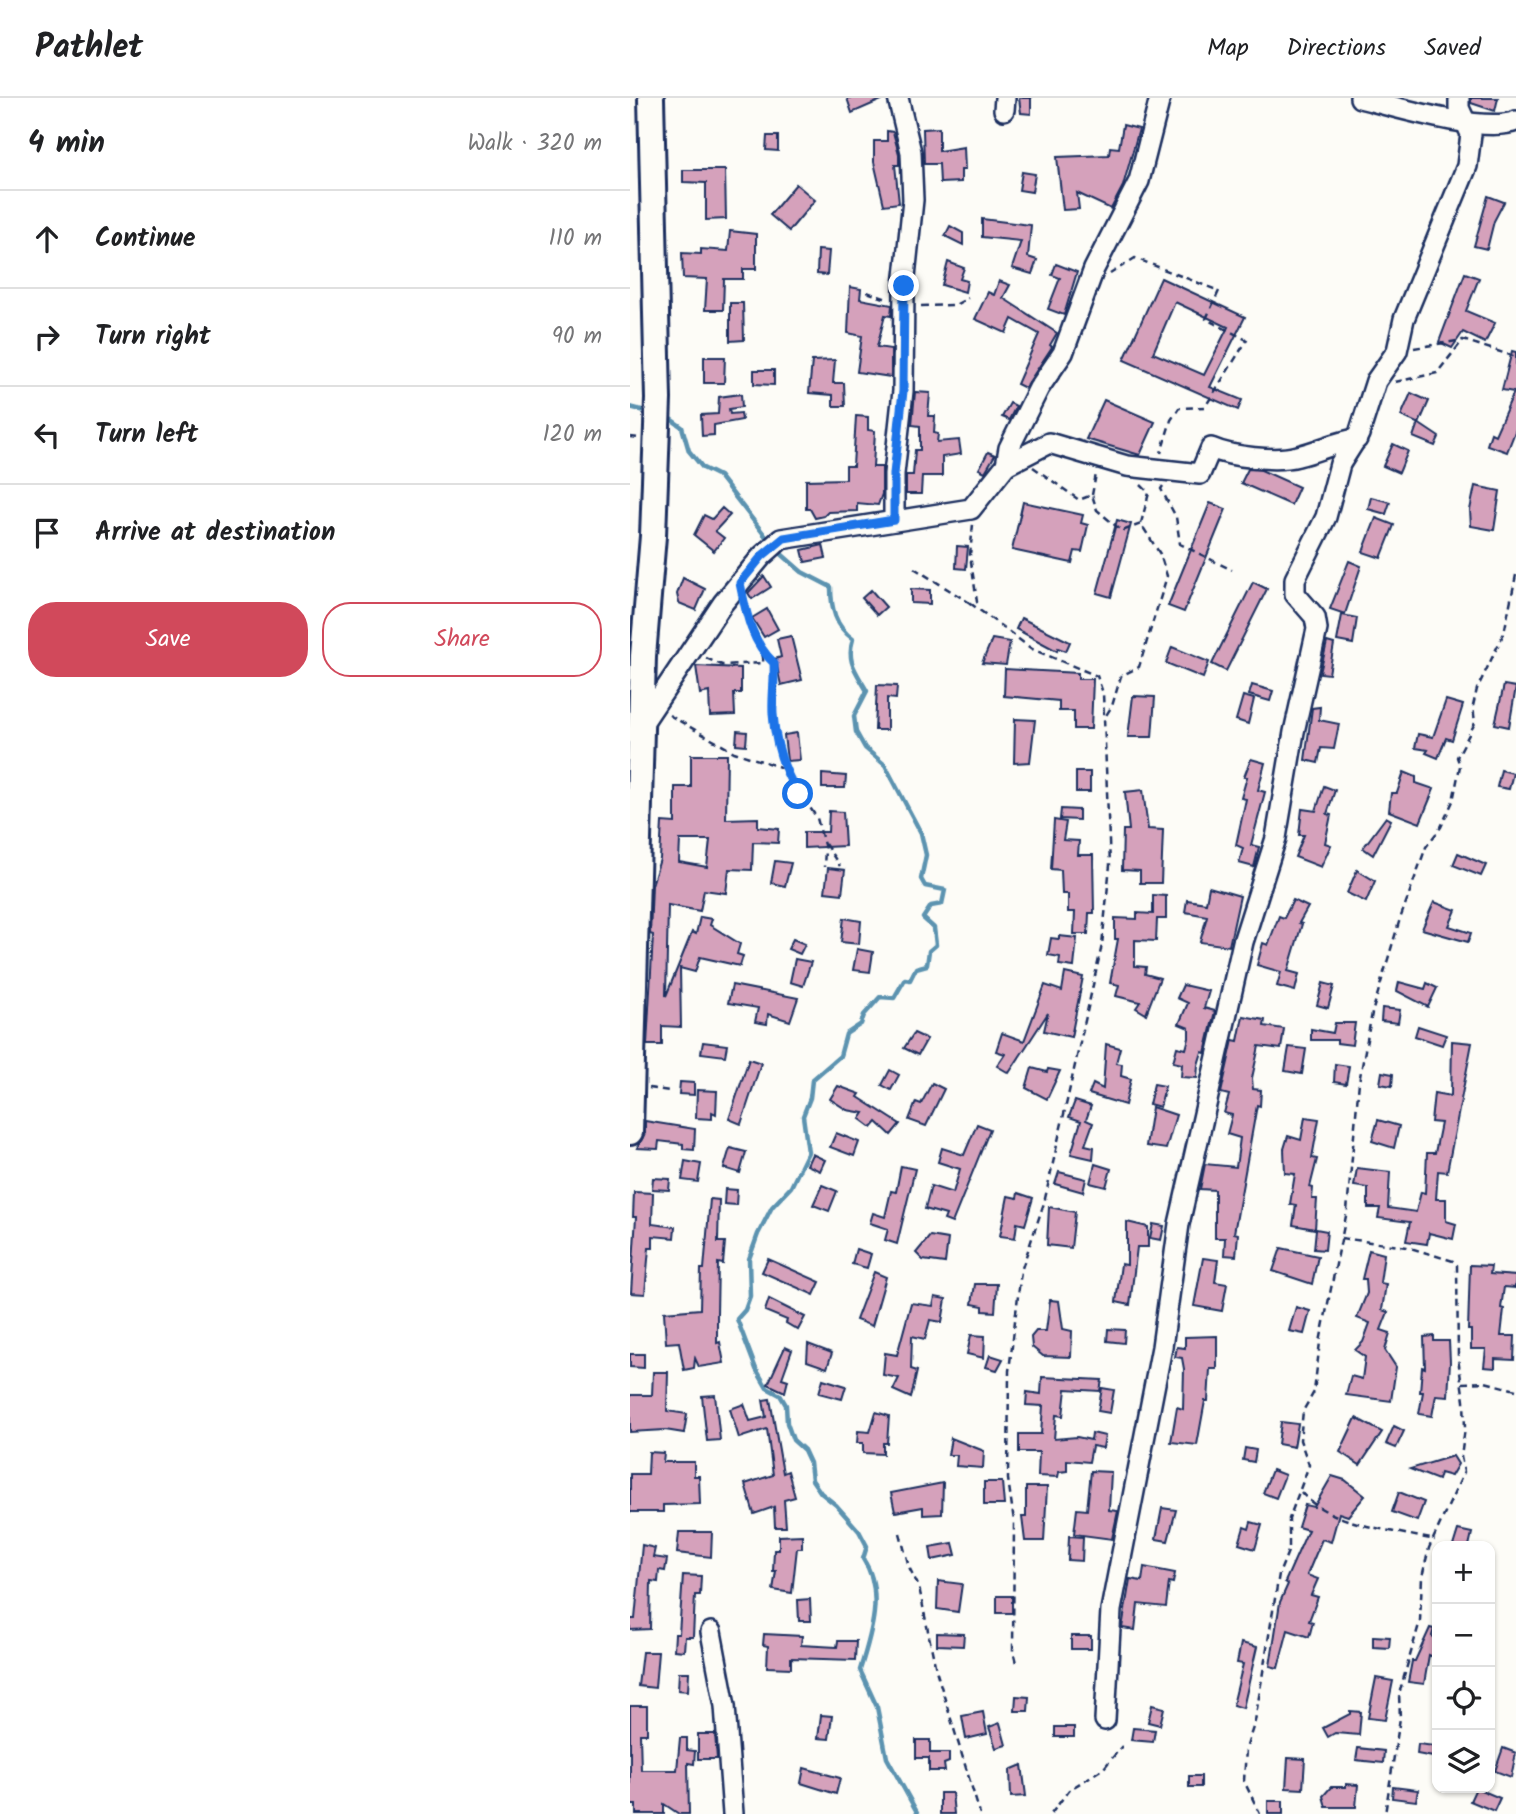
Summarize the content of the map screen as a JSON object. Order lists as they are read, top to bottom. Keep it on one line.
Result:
{"page":{"header":"Pathlet","nav":["Map","Directions","Saved"],"heading":["4 min","Walk · 320 m"],"list":[["Continue","110 m"],["Turn right","90 m"],["Turn left","120 m"],"Arrive at destination"],"buttons":["Save","Share"],"map_buttons":["+","−"]}}
